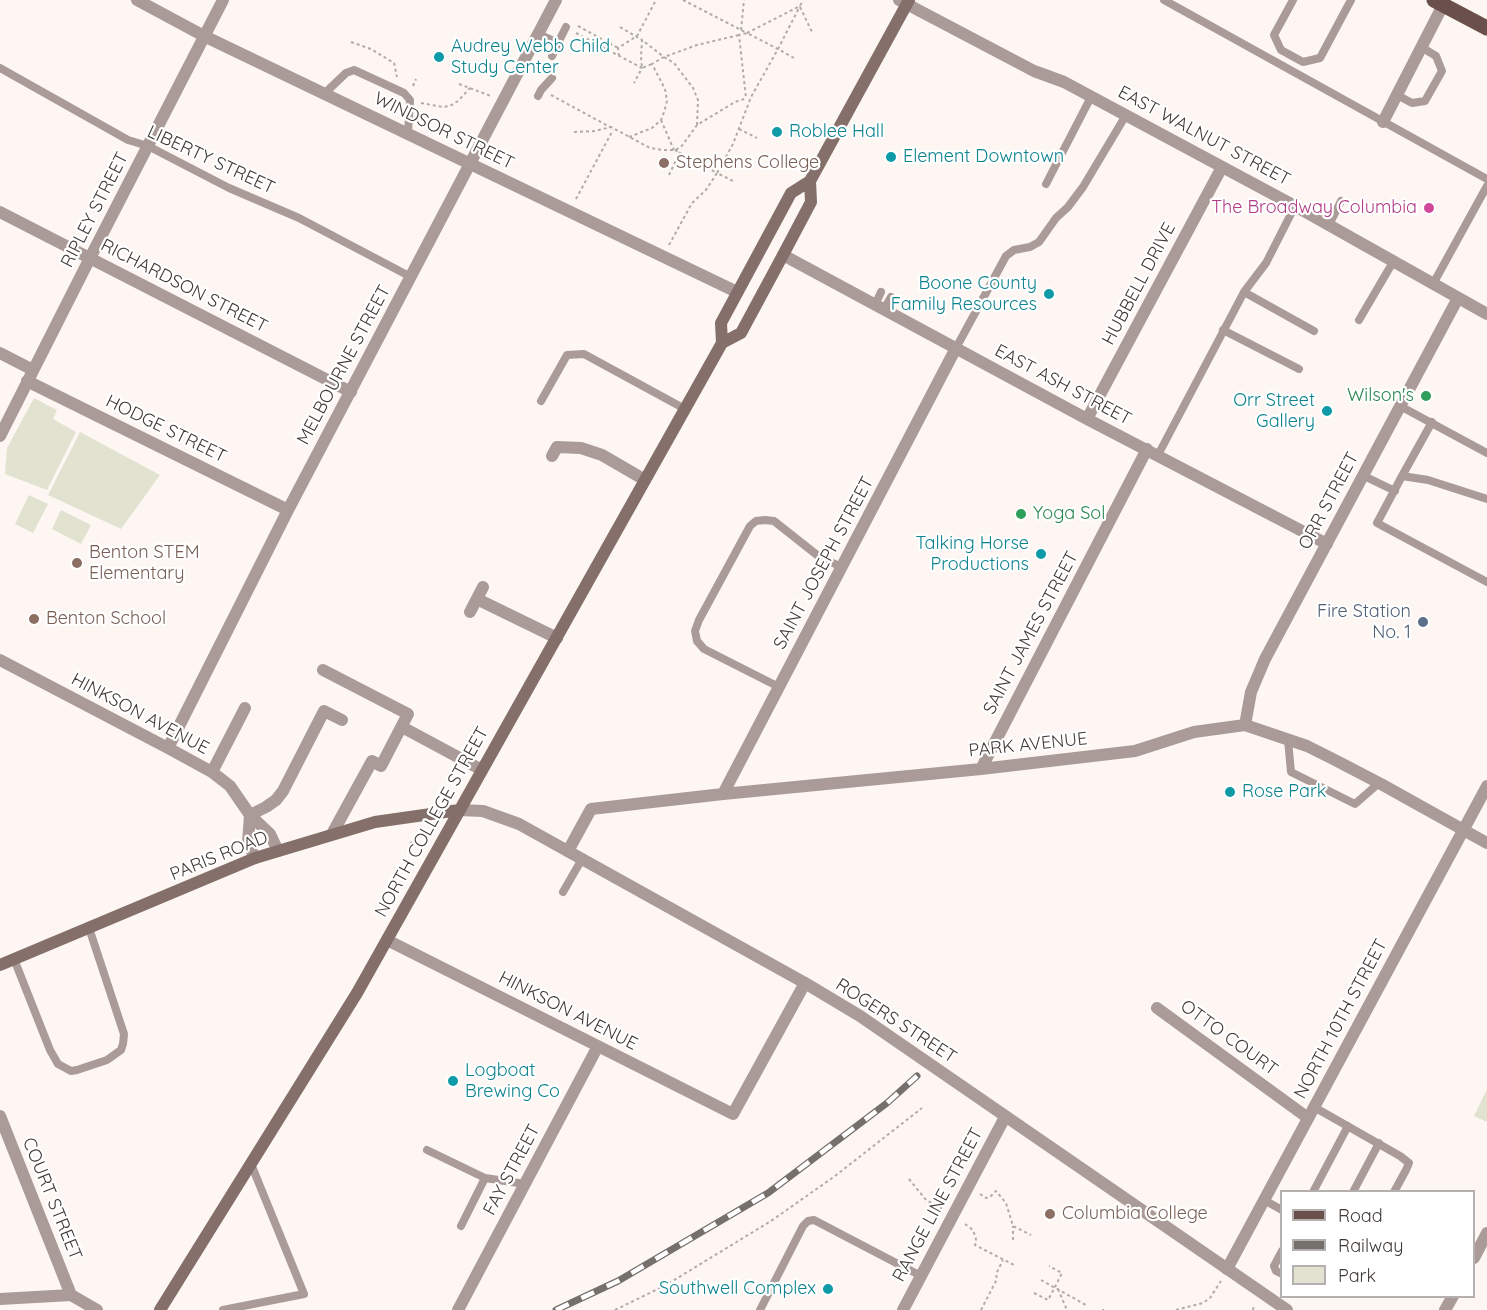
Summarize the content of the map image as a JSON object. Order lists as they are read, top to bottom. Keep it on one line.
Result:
{"streets":{"main road":["NORTH COLLEGE STREET","PARIS ROAD"],"street":["WINDSOR STREET","EAST WALNUT STREET","RIPLEY STREET","HUBBELL DRIVE","RICHARDSON STREET","MELBOURNE STREET","EAST ASH STREET","HODGE STREET","ORR STREET","SAINT JOSEPH STREET","SAINT JAMES STREET","HINKSON AVENUE","PARK AVENUE","NORTH 10TH STREET","ROGERS STREET","OTTO COURT","FAY STREET","COURT STREET","RANGE LINE STREET"],"lane":["LIBERTY STREET"]},"crossings":[["WINDSOR STREET","RIPLEY STREET"],["WINDSOR STREET","MELBOURNE STREET"],["WINDSOR STREET","NORTH COLLEGE STREET"],["EAST WALNUT STREET","HUBBELL DRIVE"],["EAST WALNUT STREET","ORR STREET"],["EAST WALNUT STREET","NORTH COLLEGE STREET"],["LIBERTY STREET","RIPLEY STREET"],["LIBERTY STREET","MELBOURNE STREET"],["RIPLEY STREET","RICHARDSON STREET"],["RIPLEY STREET","HODGE STREET"],["HUBBELL DRIVE","EAST ASH STREET"],["RICHARDSON STREET","MELBOURNE STREET"],["MELBOURNE STREET","HODGE STREET"],["MELBOURNE STREET","HINKSON AVENUE"],["EAST ASH STREET","ORR STREET"],["EAST ASH STREET","SAINT JOSEPH STREET"],["EAST ASH STREET","SAINT JAMES STREET"],["EAST ASH STREET","NORTH COLLEGE STREET"],["ORR STREET","PARK AVENUE"],["SAINT JOSEPH STREET","PARK AVENUE"],["SAINT JAMES STREET","PARK AVENUE"],["HINKSON AVENUE","NORTH COLLEGE STREET"],["HINKSON AVENUE","PARIS ROAD"],["HINKSON AVENUE","ROGERS STREET"],["HINKSON AVENUE","FAY STREET"],["PARK AVENUE","NORTH 10TH STREET"],["PARK AVENUE","ROGERS STREET"],["NORTH COLLEGE STREET","PARIS ROAD"],["NORTH COLLEGE STREET","ROGERS STREET"],["PARIS ROAD","ROGERS STREET"],["NORTH 10TH STREET","ROGERS STREET"],["NORTH 10TH STREET","OTTO COURT"],["ROGERS STREET","RANGE LINE STREET"]],"places":["Audrey Webb Child Study Center","Roblee Hall","Element Downtown","Stephens College","The Broadway Columbia","Boone County Family Resources","Wilson's","Orr Street Gallery","Yoga Sol","Talking Horse Productions","Benton STEM Elementary","Benton School","Fire Station No. 1","Rose Park","Logboat Brewing Co","Columbia College","Southwell Complex"],"legend":["Road","Railway","Park"]}
